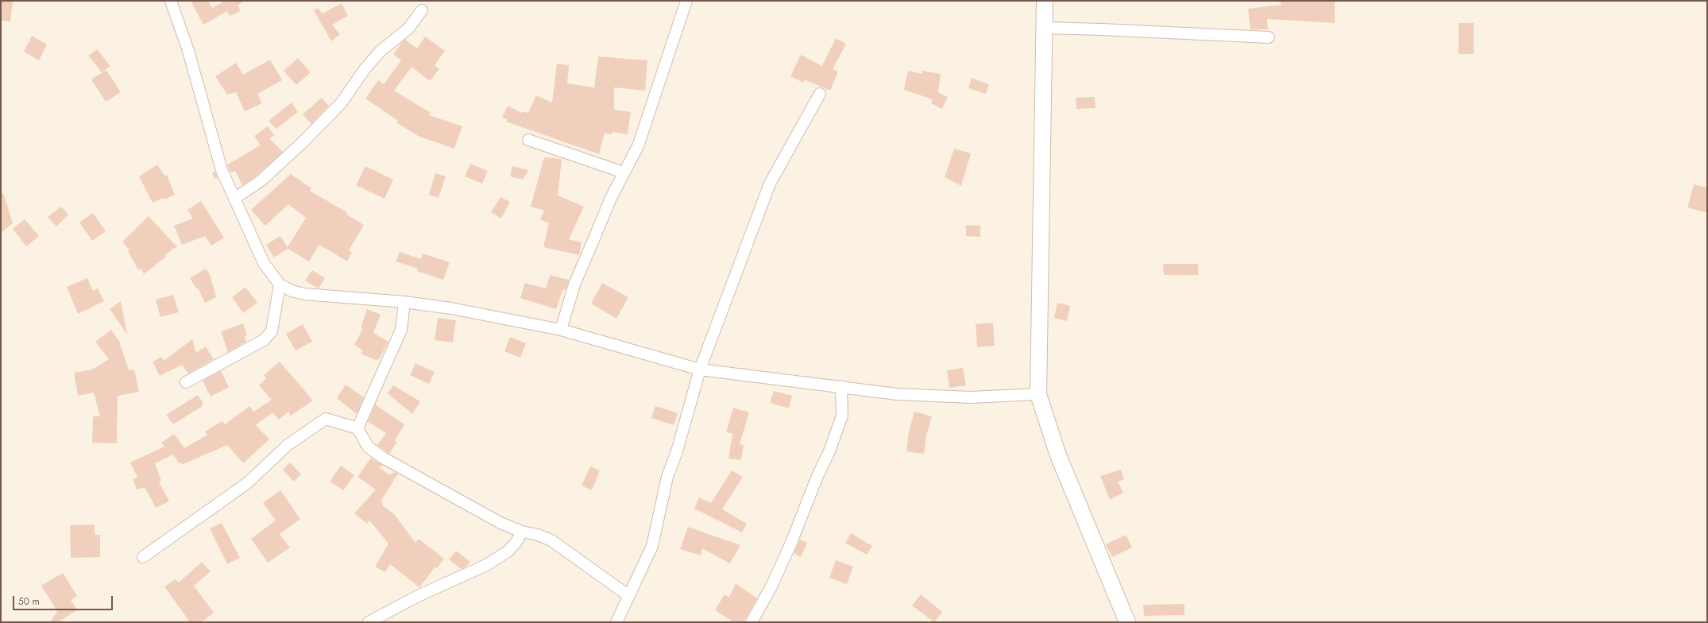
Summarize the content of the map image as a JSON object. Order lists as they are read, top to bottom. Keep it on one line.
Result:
{"scale_bar":"50 m"}
